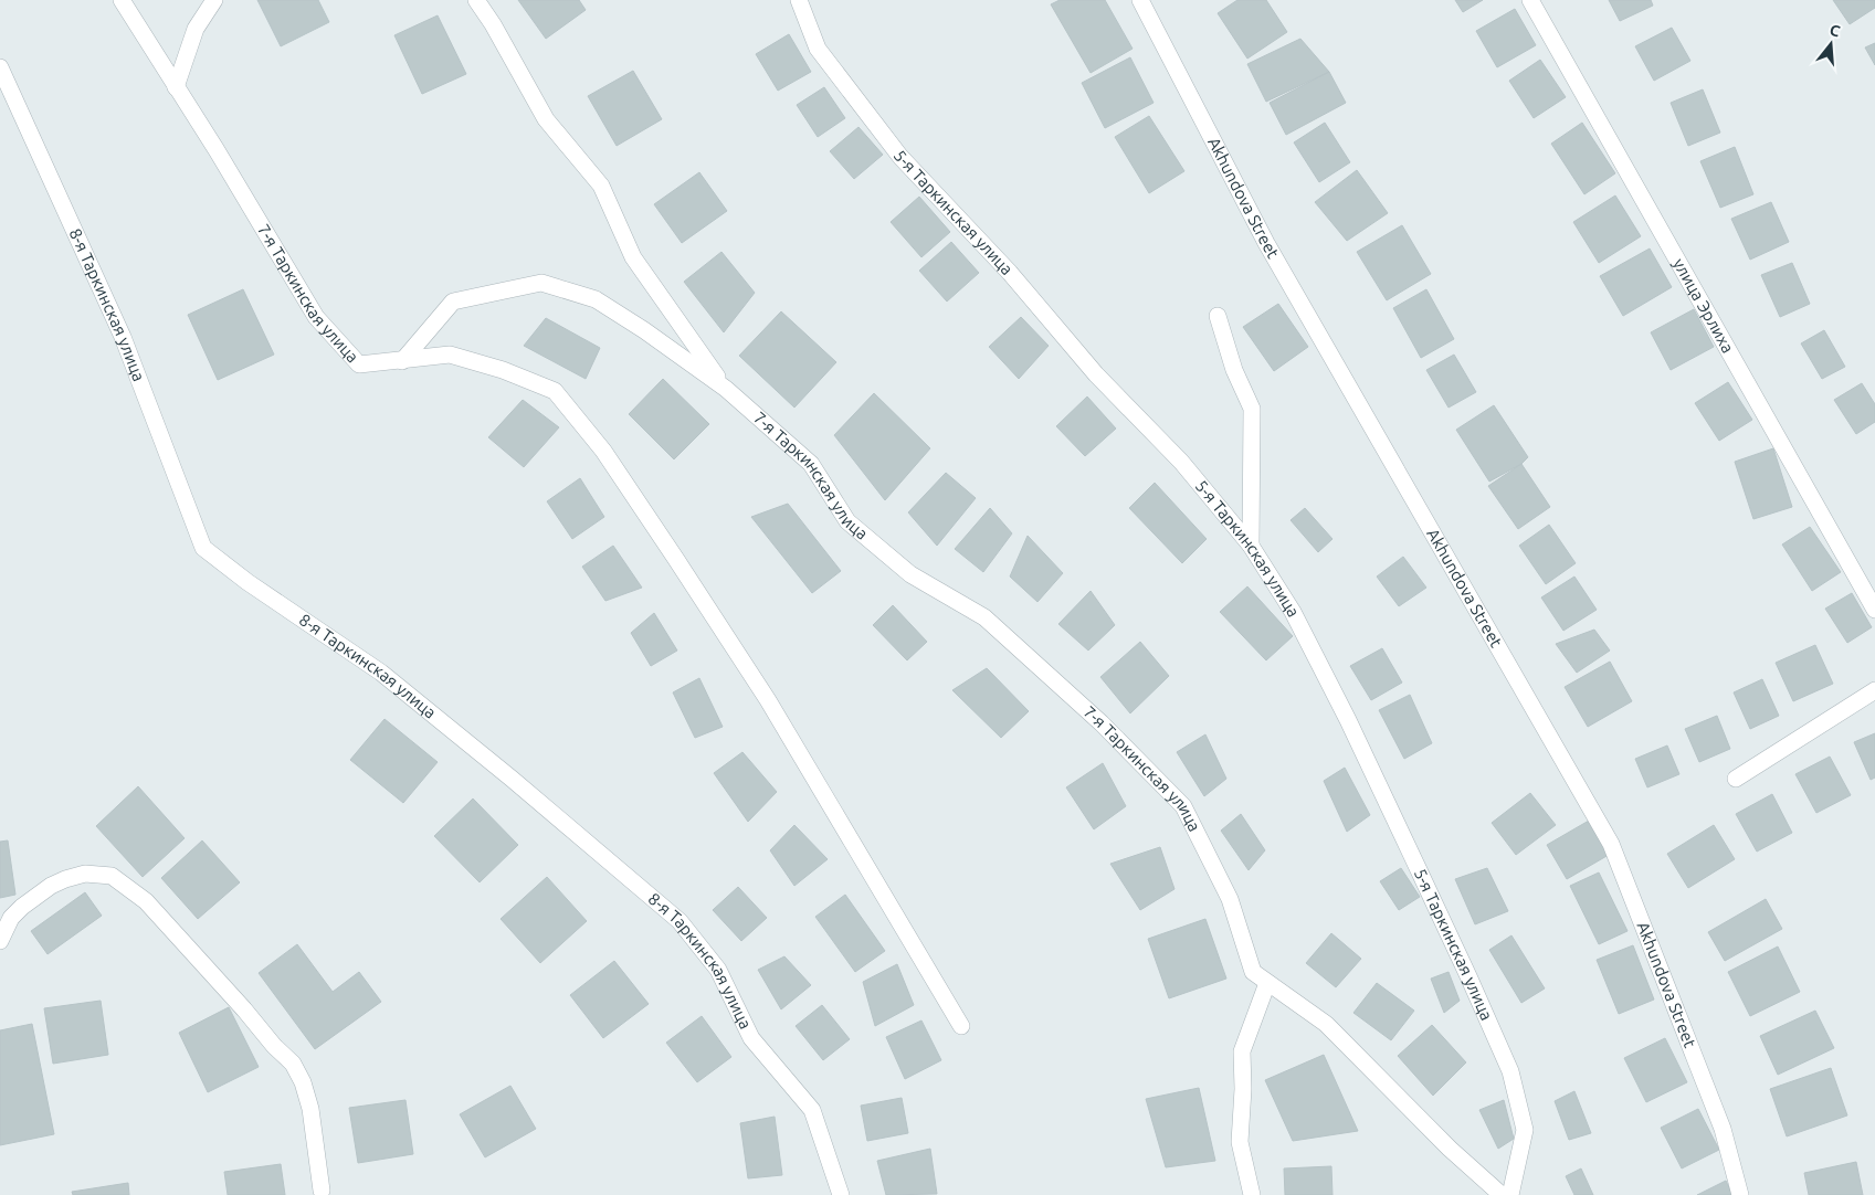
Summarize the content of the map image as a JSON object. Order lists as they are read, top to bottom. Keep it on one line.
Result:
{"streets":{"street":["Akhundova Street","5-я Таркинская улица","7-я Таркинская улица","улица Эрлиха","8-я Таркинская улица"]},"north":"top"}
